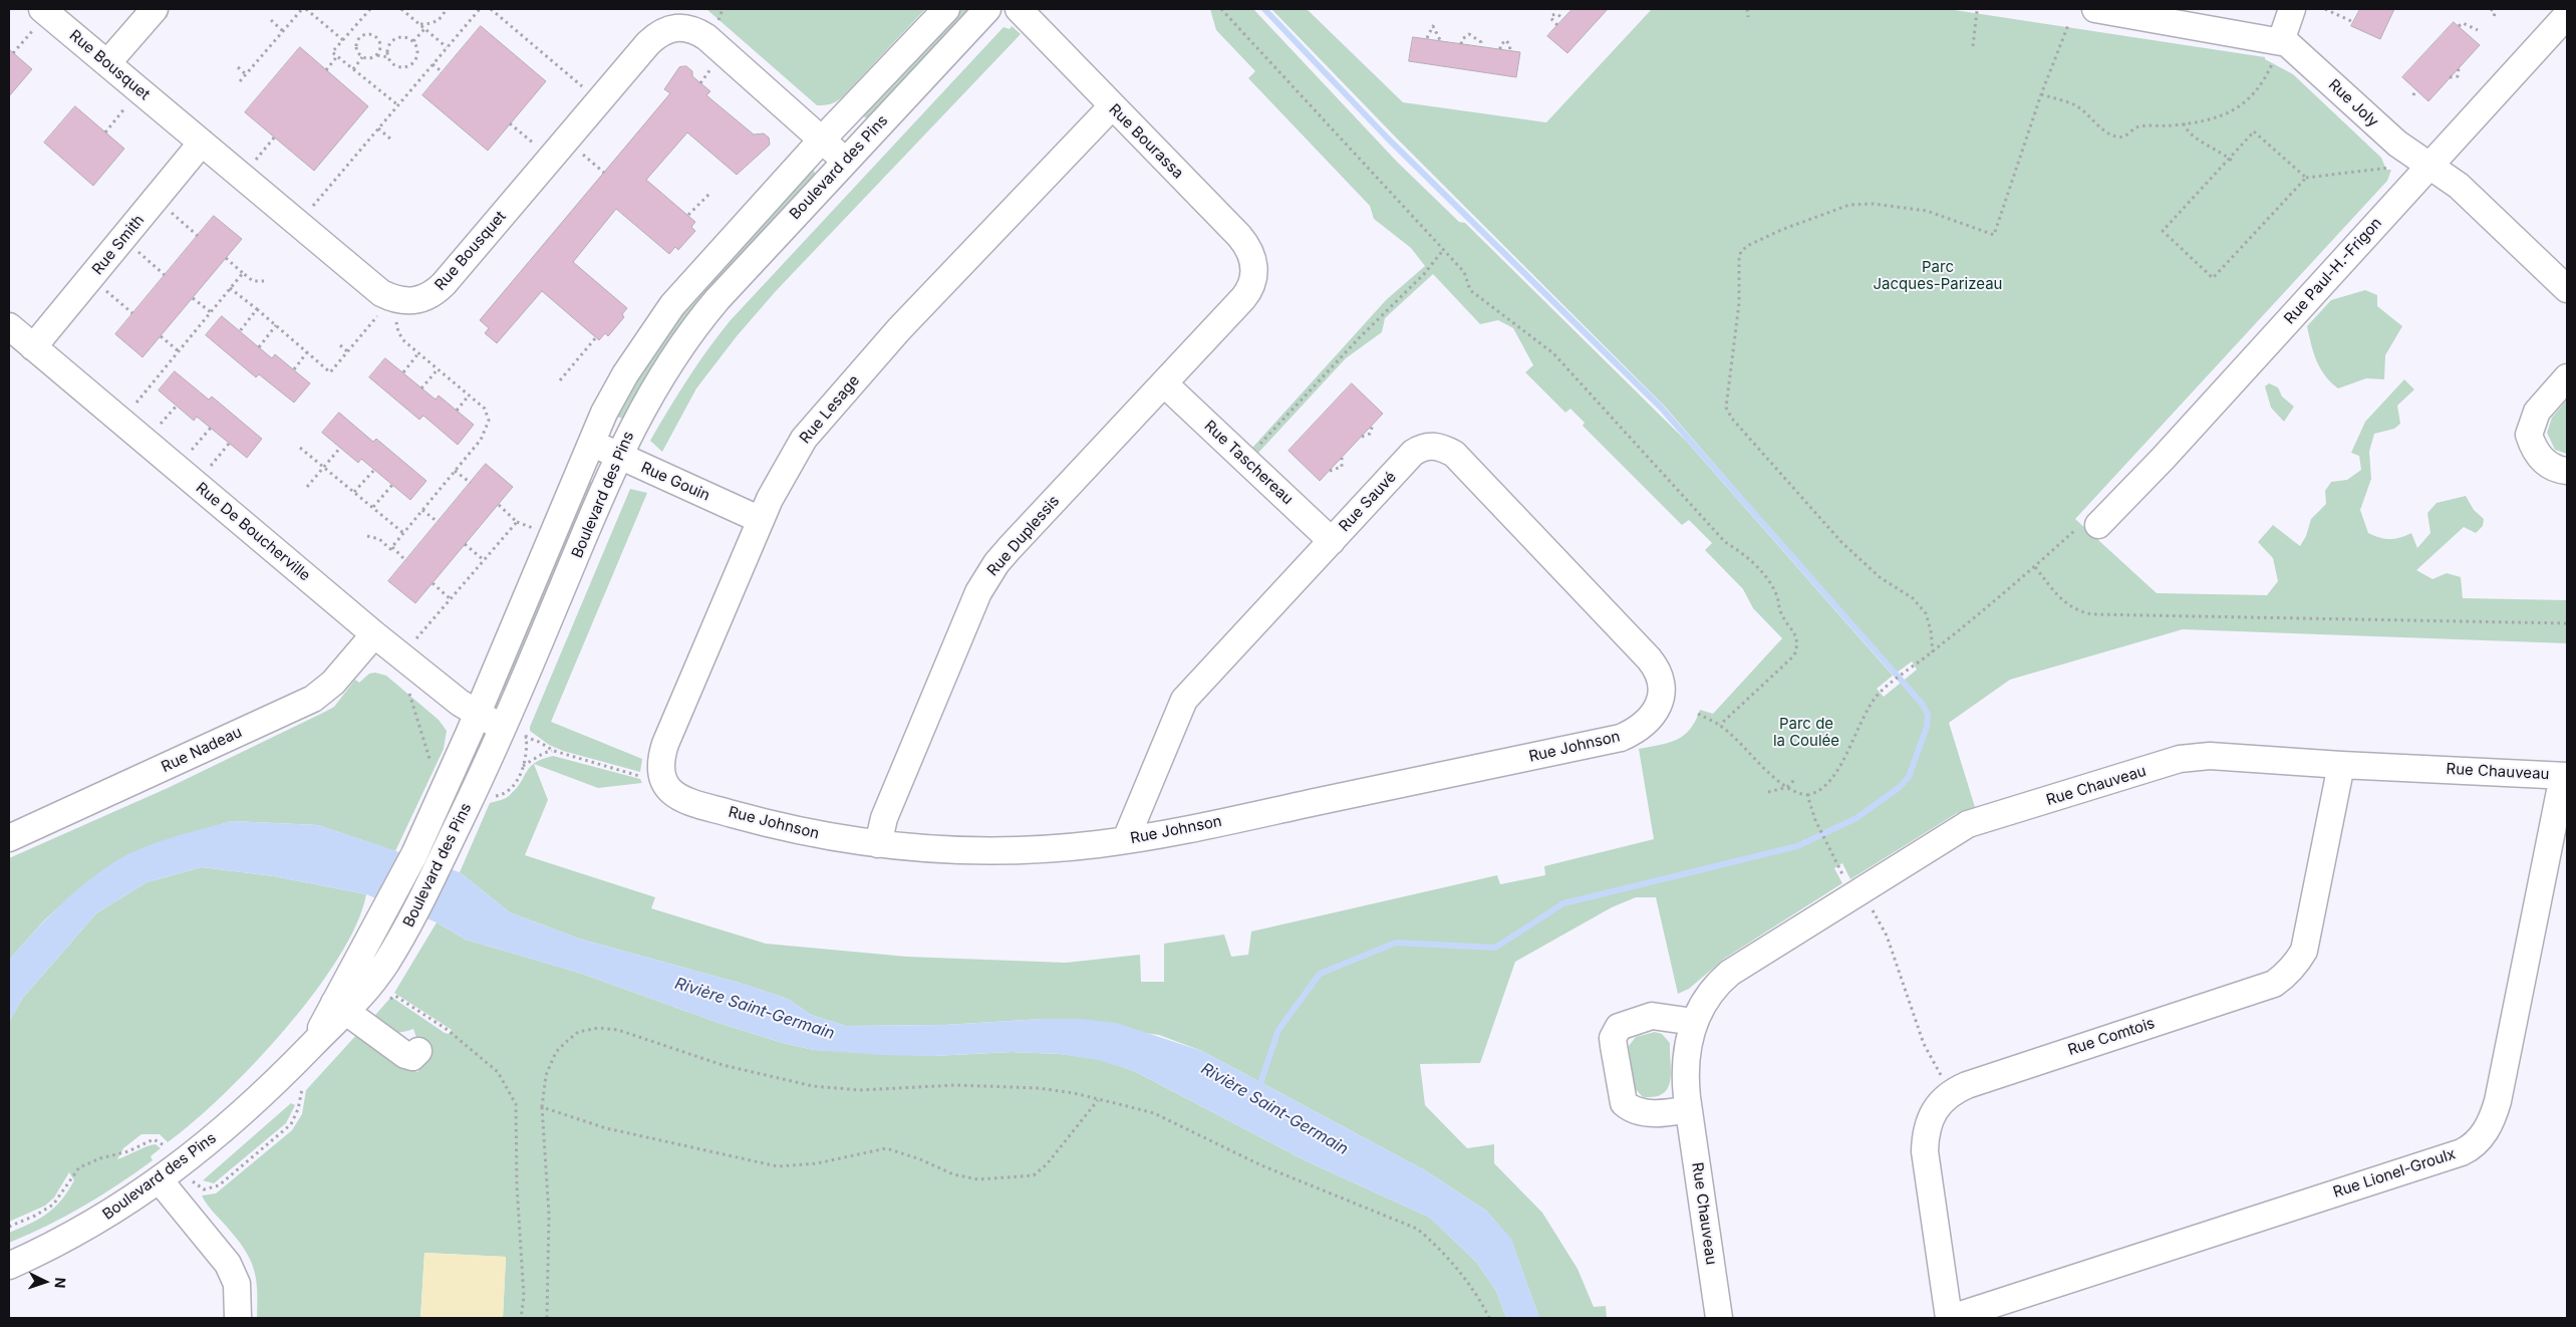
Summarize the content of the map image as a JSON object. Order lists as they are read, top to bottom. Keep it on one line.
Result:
{"streets":{"street":["Rue Bousquet","Rue Joly","Rue Bourassa","Boulevard des Pins","Rue Smith","Rue Paul-H.-Frigon","Rue Lesage","Rue Taschereau","Rue Gouin","Rue Sauvé","Rue De Boucherville","Rue Duplessis","Rue Johnson","Rue Nadeau","Rue Chauveau","Rue Comtois","Rue Lionel-Groulx"]},"crossings":[["Rue Bousquet","Boulevard des Pins"],["Rue Bousquet","Rue Smith"],["Rue Joly","Rue Paul-H.-Frigon"],["Rue Bourassa","Rue Lesage"],["Rue Bourassa","Rue Duplessis"],["Boulevard des Pins","Rue Gouin"],["Boulevard des Pins","Rue De Boucherville"],["Rue Smith","Rue De Boucherville"],["Rue Lesage","Rue Gouin"],["Rue Lesage","Rue Johnson"],["Rue Taschereau","Rue Sauvé"],["Rue Taschereau","Rue Duplessis"],["Rue Sauvé","Rue Johnson"],["Rue De Boucherville","Rue Nadeau"],["Rue Duplessis","Rue Johnson"],["Rue Chauveau","Rue Comtois"],["Rue Chauveau","Rue Lionel-Groulx"],["Rue Comtois","Rue Lionel-Groulx"]],"water":["Rivière Saint-Germain"],"parks":["Parc Jacques-Parizeau","Parc de la Coulée"],"north":"right"}
